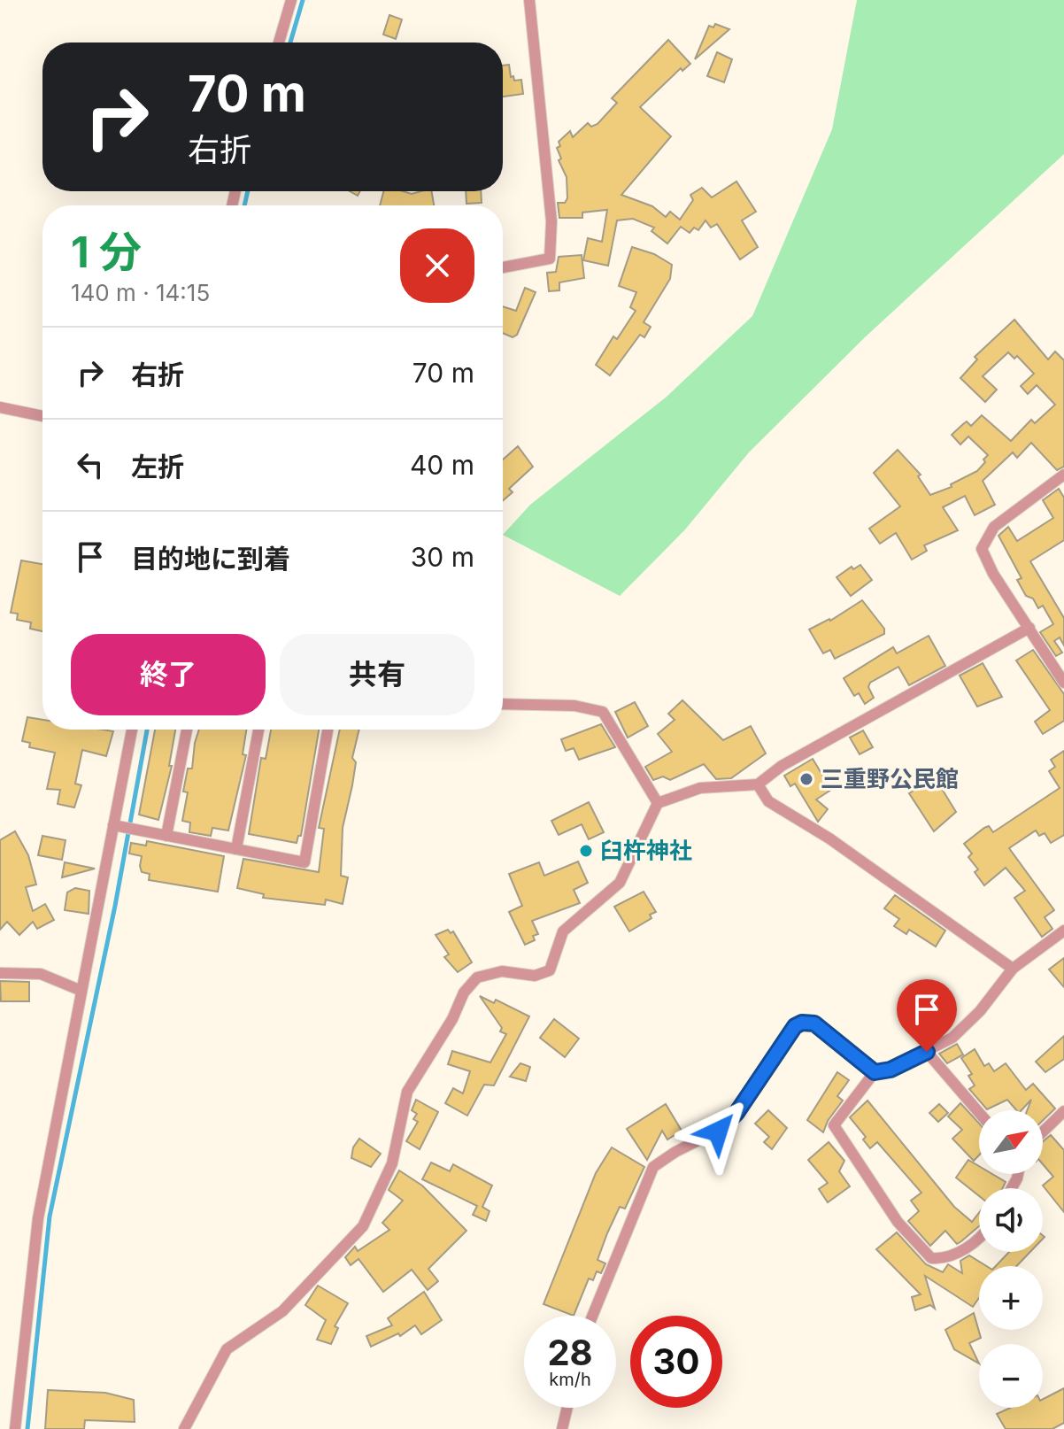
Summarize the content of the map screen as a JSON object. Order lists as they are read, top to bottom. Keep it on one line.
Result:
{"places":["三重野公民館","臼杵神社"],"north":"top right","page":{"turn":["70 m","右折"],"heading":["1 分","140 m · 14:15"],"list":[{"name":"右折","value":"70 m"},{"name":"左折","value":"40 m"},{"name":"目的地に到着","value":"30 m"}],"buttons":["終了","共有"],"map_buttons":["+","−"],"speed":"28 km/h","limit":"30"}}
